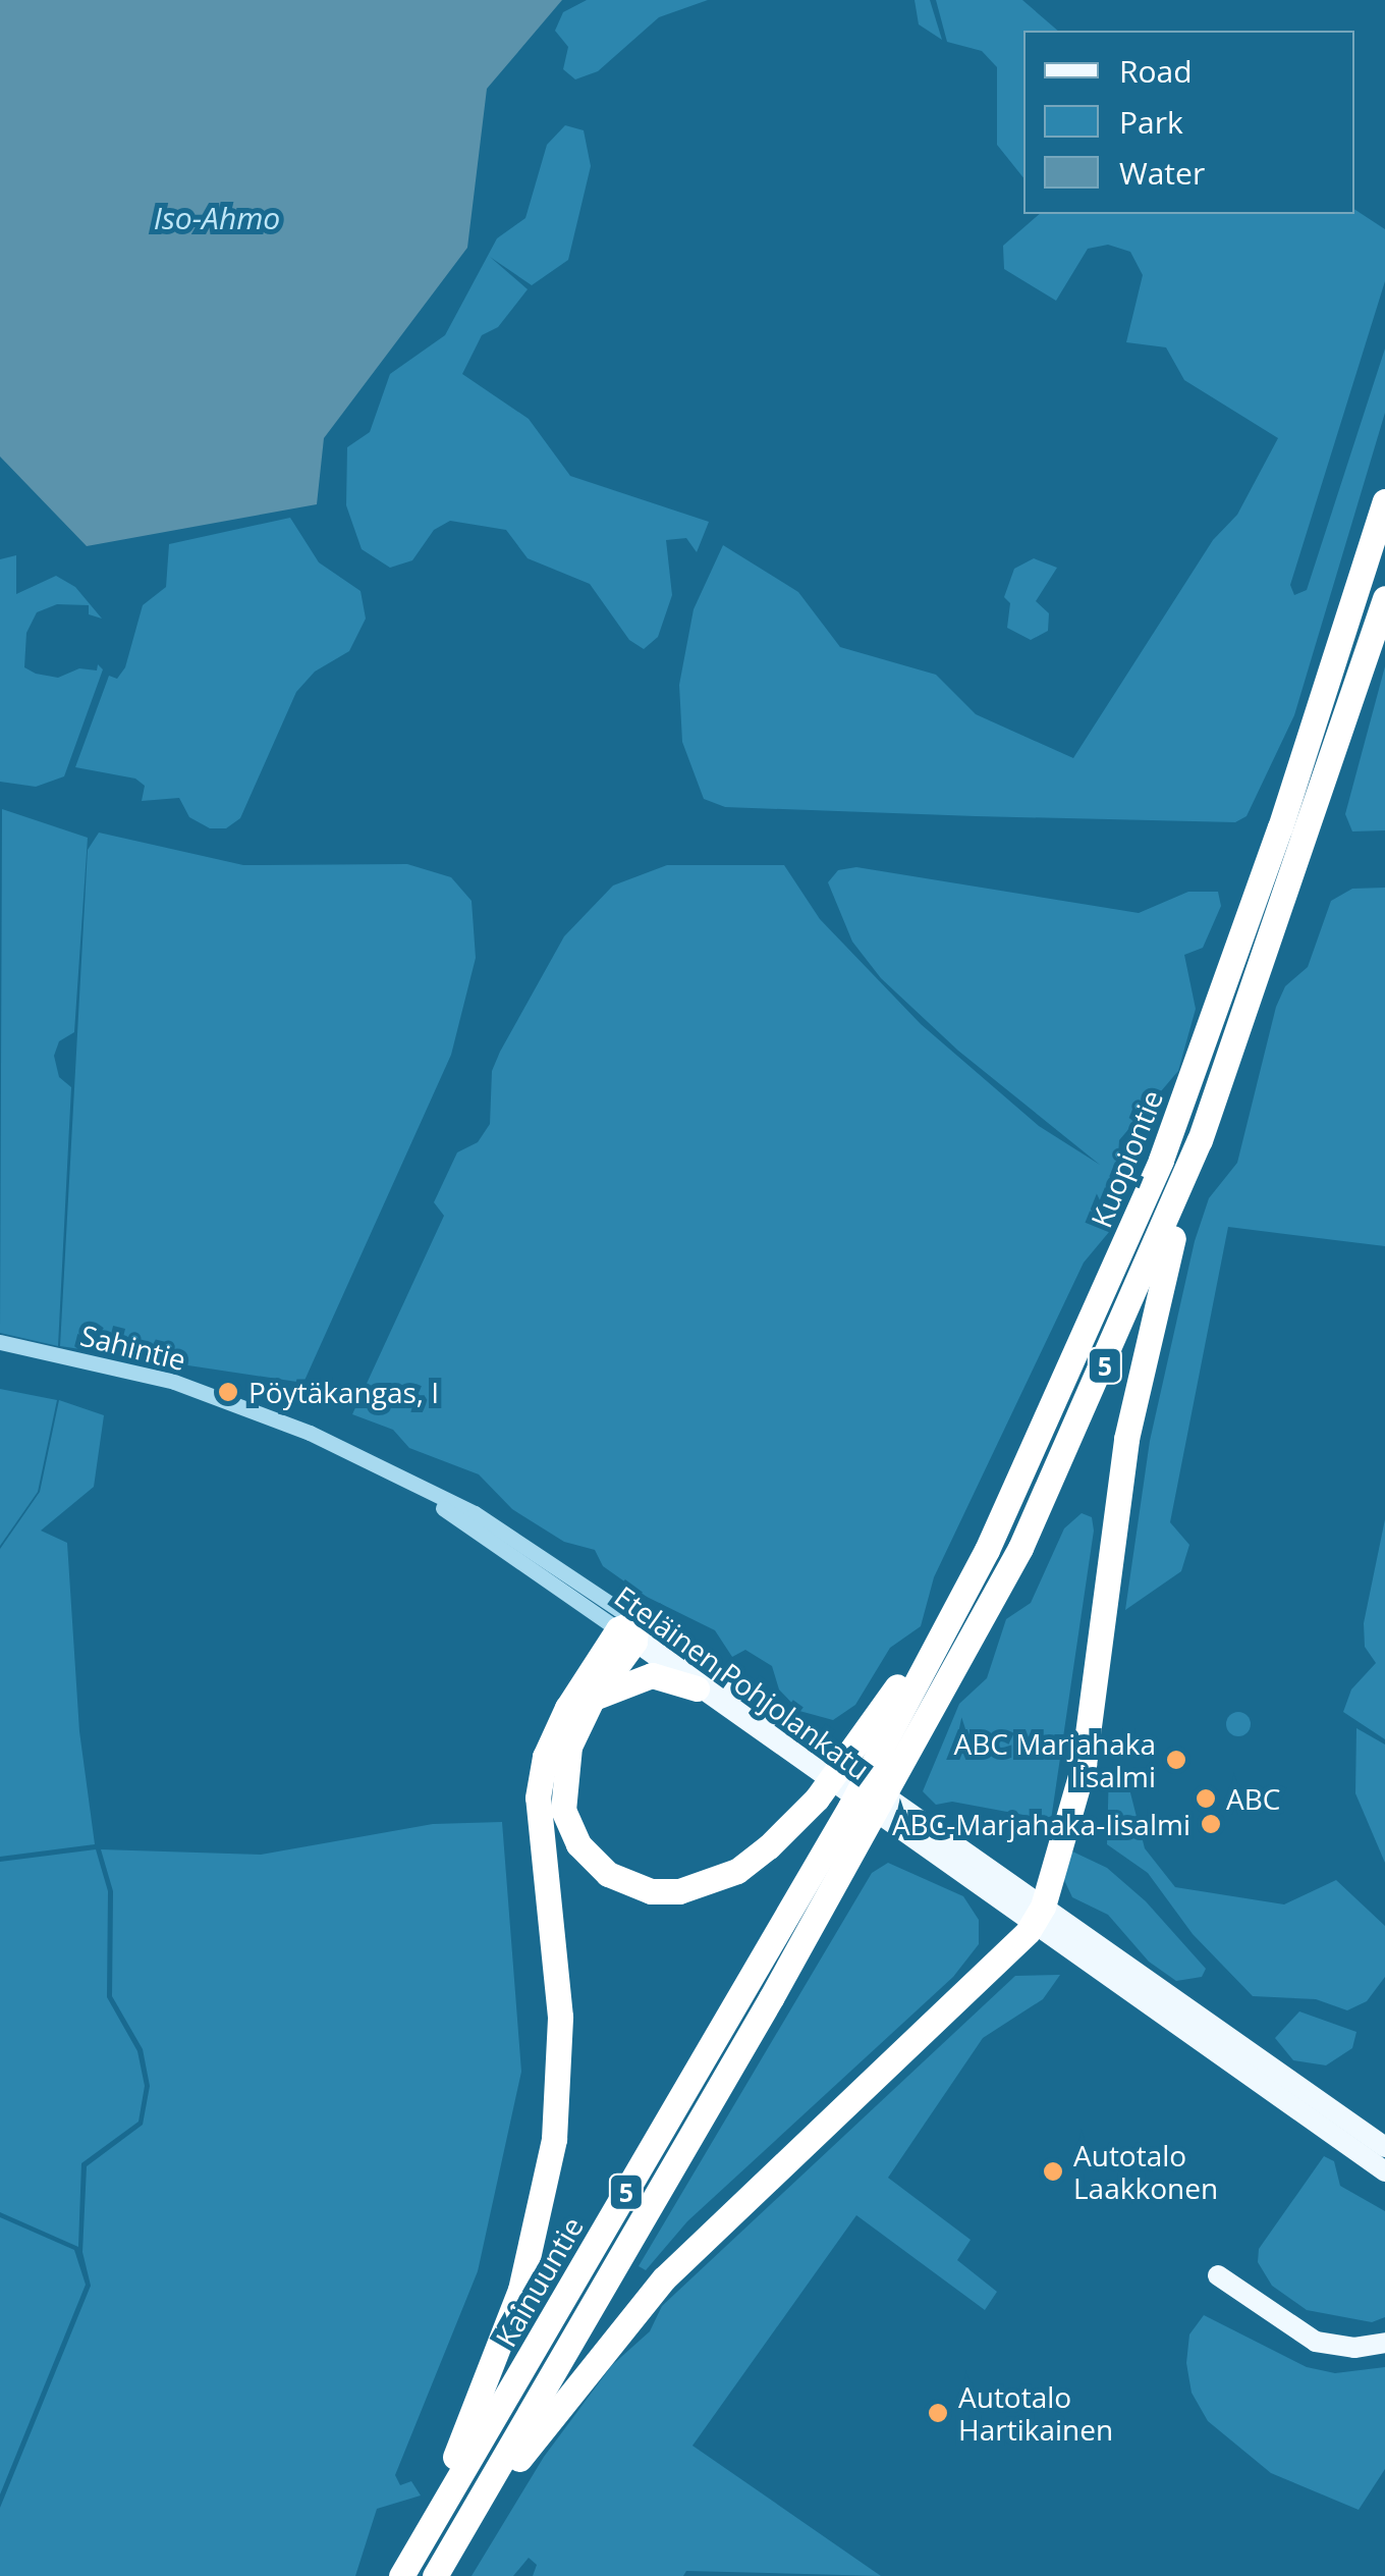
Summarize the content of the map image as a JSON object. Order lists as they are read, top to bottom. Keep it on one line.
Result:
{"streets":{"highway":["Kuopiontie","5","Kainuuntie"],"main road":["Eteläinen Pohjolankatu"],"street":["Sahintie"]},"crossings":[["Kuopiontie","5"],["Kuopiontie","Kainuuntie"],["Sahintie","Eteläinen Pohjolankatu"],["5","Kainuuntie"]],"water":["Iso-Ahmo"],"places":["Pöytäkangas, I","ABC Marjahaka Iisalmi","ABC","ABC-Marjahaka-Iisalmi","Autotalo Laakkonen","Autotalo Hartikainen"],"legend":["Road","Park","Water"]}
